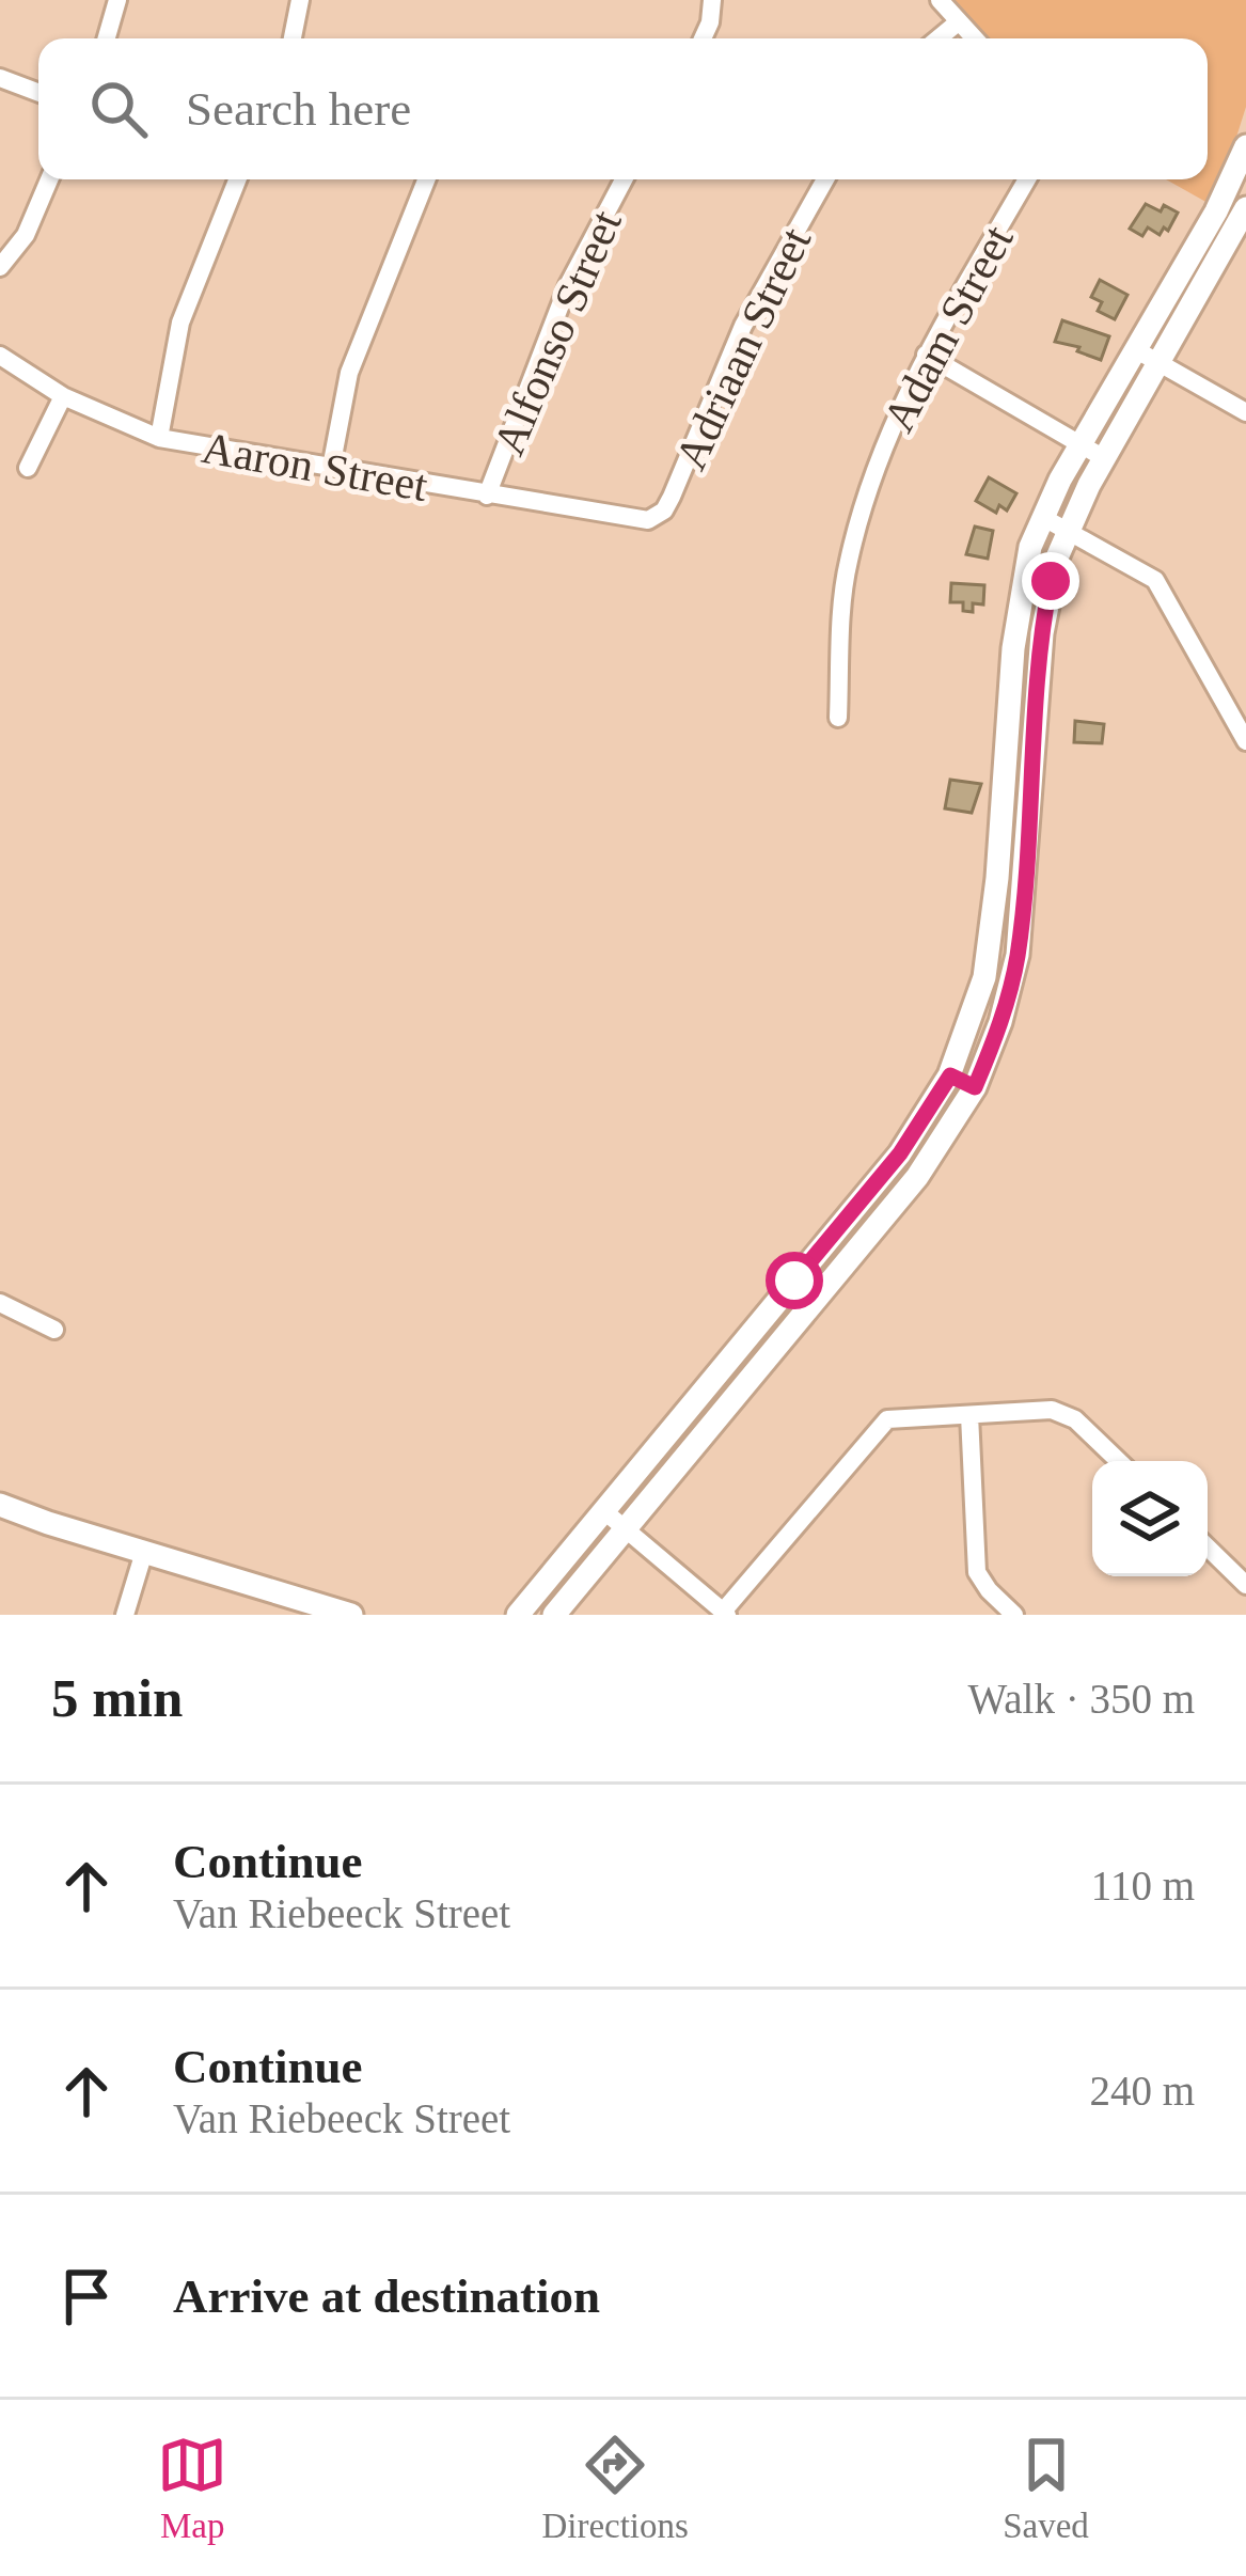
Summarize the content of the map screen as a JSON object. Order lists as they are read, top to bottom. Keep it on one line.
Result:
{"streets":{"street":["Adam Street","Alfonso Street","Adriaan Street","Aaron Street"]},"crossings":[["Alfonso Street","Aaron Street"],["Adriaan Street","Aaron Street"]],"page":{"search":"Search here","heading":["5 min","Walk · 350 m"],"list":[["Continue","Van Riebeeck Street","110 m"],["Continue","Van Riebeeck Street","240 m"],"Arrive at destination"],"nav":["Map","Directions","Saved"]}}
